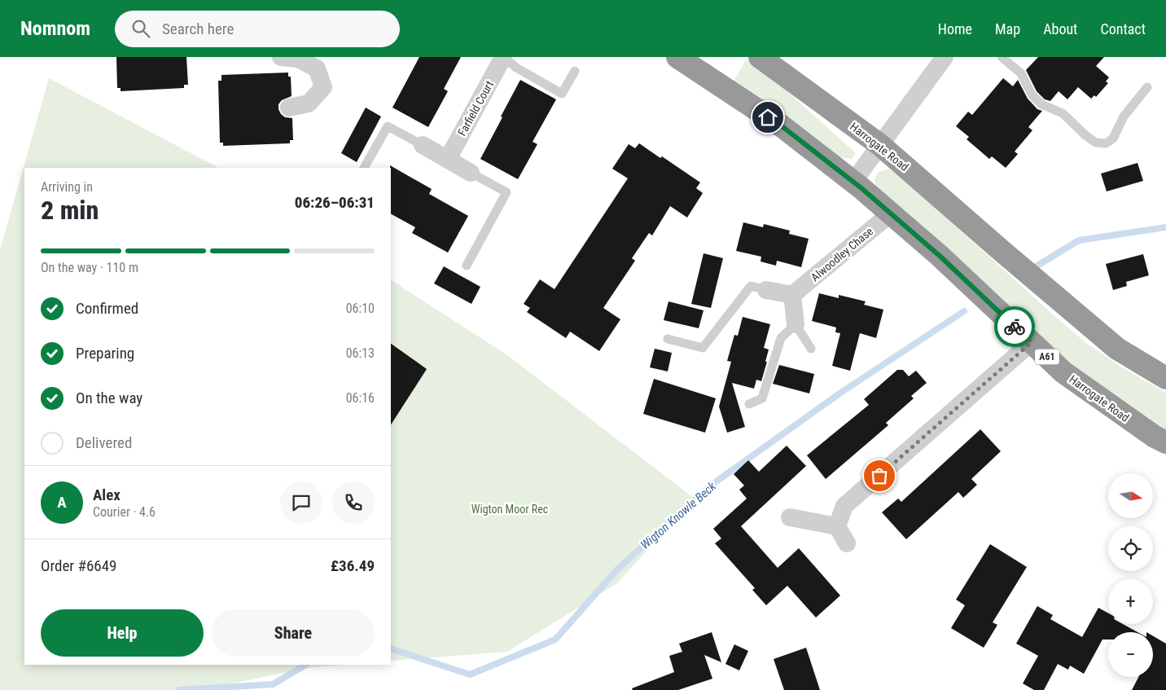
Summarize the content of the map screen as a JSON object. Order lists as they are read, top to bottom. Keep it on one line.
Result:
{"streets":{"highway":["Harrogate Road","A61"],"street":["Farfield Court","Alwoodley Chase"]},"crossings":[["Harrogate Road","Alwoodley Chase"]],"water":["Wigton Knowle Beck"],"parks":["Wigton Moor Rec"],"north":"right","page":{"header":"Nomnom","search":"Search here","nav":["Home","Map","About","Contact"],"heading":["2 min","Arriving in","06:26–06:31"],"panel":["Alex","Courier · 4.6","Order #6649","£36.49"],"bar":"On the way · 110 m","list":[["Confirmed","06:10"],["Preparing","06:13"],["On the way","06:16"],"Delivered"],"map_buttons":["+","−"],"round":"A","buttons":["Help","Share"]}}
